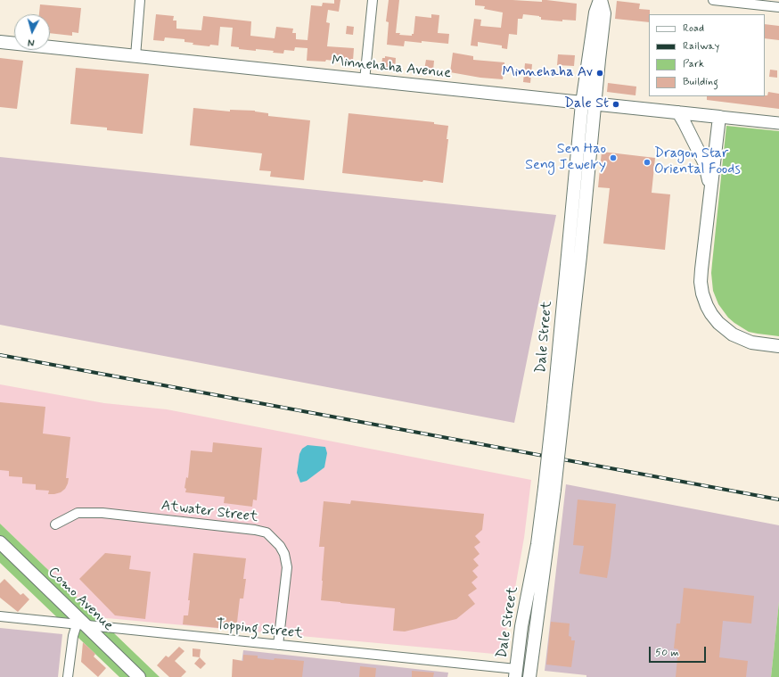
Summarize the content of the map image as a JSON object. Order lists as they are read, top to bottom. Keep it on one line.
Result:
{"streets":{"main road":["Minnehaha Avenue","Dale Street","Como Avenue"],"street":["Atwater Street","Topping Street"]},"crossings":[["Minnehaha Avenue","Dale Street"],["Dale Street","Topping Street"],["Atwater Street","Topping Street"],["Como Avenue","Topping Street"]],"places":["Minnehaha Av","Dale St","Sen Hao Seng Jewelry","Dragon Star Oriental Foods"],"legend":["Road","Railway","Park","Building"],"scale_bar":"50 m","north":"bottom"}
